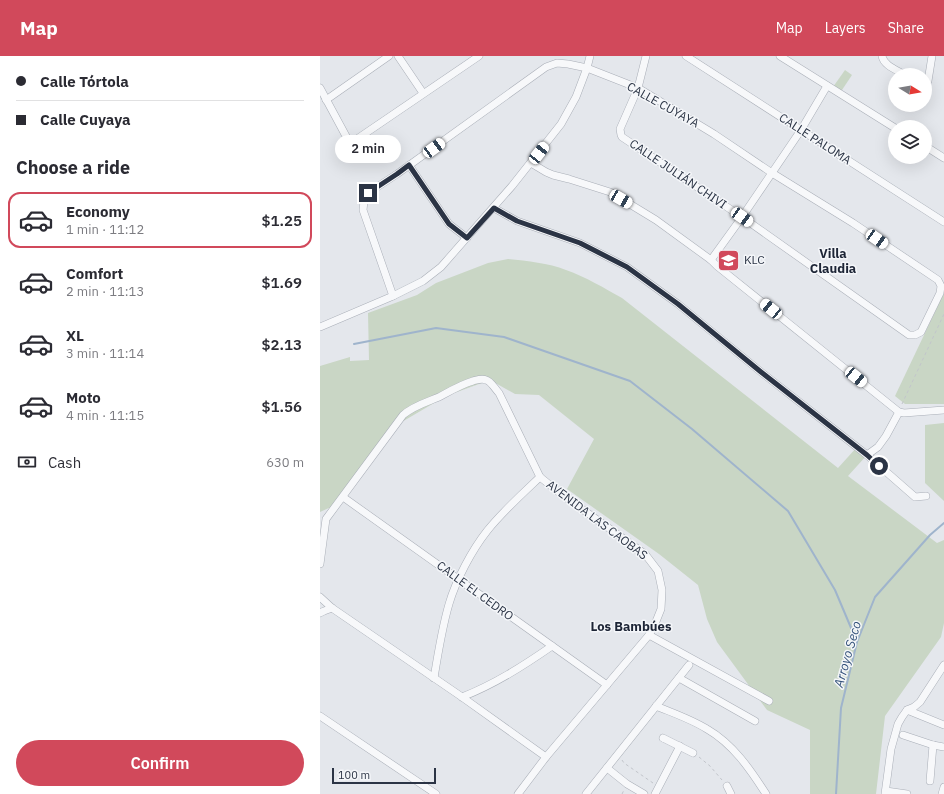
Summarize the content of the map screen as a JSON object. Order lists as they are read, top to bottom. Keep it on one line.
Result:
{"streets":{"street":["CALLE CUYAYA","CALLE PALOMA","CALLE JULIÁN CHIVI","AVENIDA LAS CAOBAS","CALLE EL CEDRO"]},"crossings":[["CALLE CUYAYA","CALLE JULIÁN CHIVI"],["AVENIDA LAS CAOBAS","CALLE EL CEDRO"]],"districts":["Villa Claudia","Los Bambúes"],"water":["Arroyo Seco"],"places":{"school or university":["KLC"]},"scale_bar":"100 m","north":"right","page":{"header":"Map","nav":["Map","Layers","Share"],"banner":["Calle Tórtola","Calle Cuyaya"],"bubble":"2 min","heading":"Choose a ride","list":[{"name":"Economy","note":"1 min · 11:12","value":"$1.25"},{"name":"Comfort","note":"2 min · 11:13","value":"$1.69"},{"name":"XL","note":"3 min · 11:14","value":"$2.13"},{"name":"Moto","note":"4 min · 11:15","value":"$1.56"}],"pay":["Cash","630 m"],"buttons":"Confirm","scale":"100 m"}}
